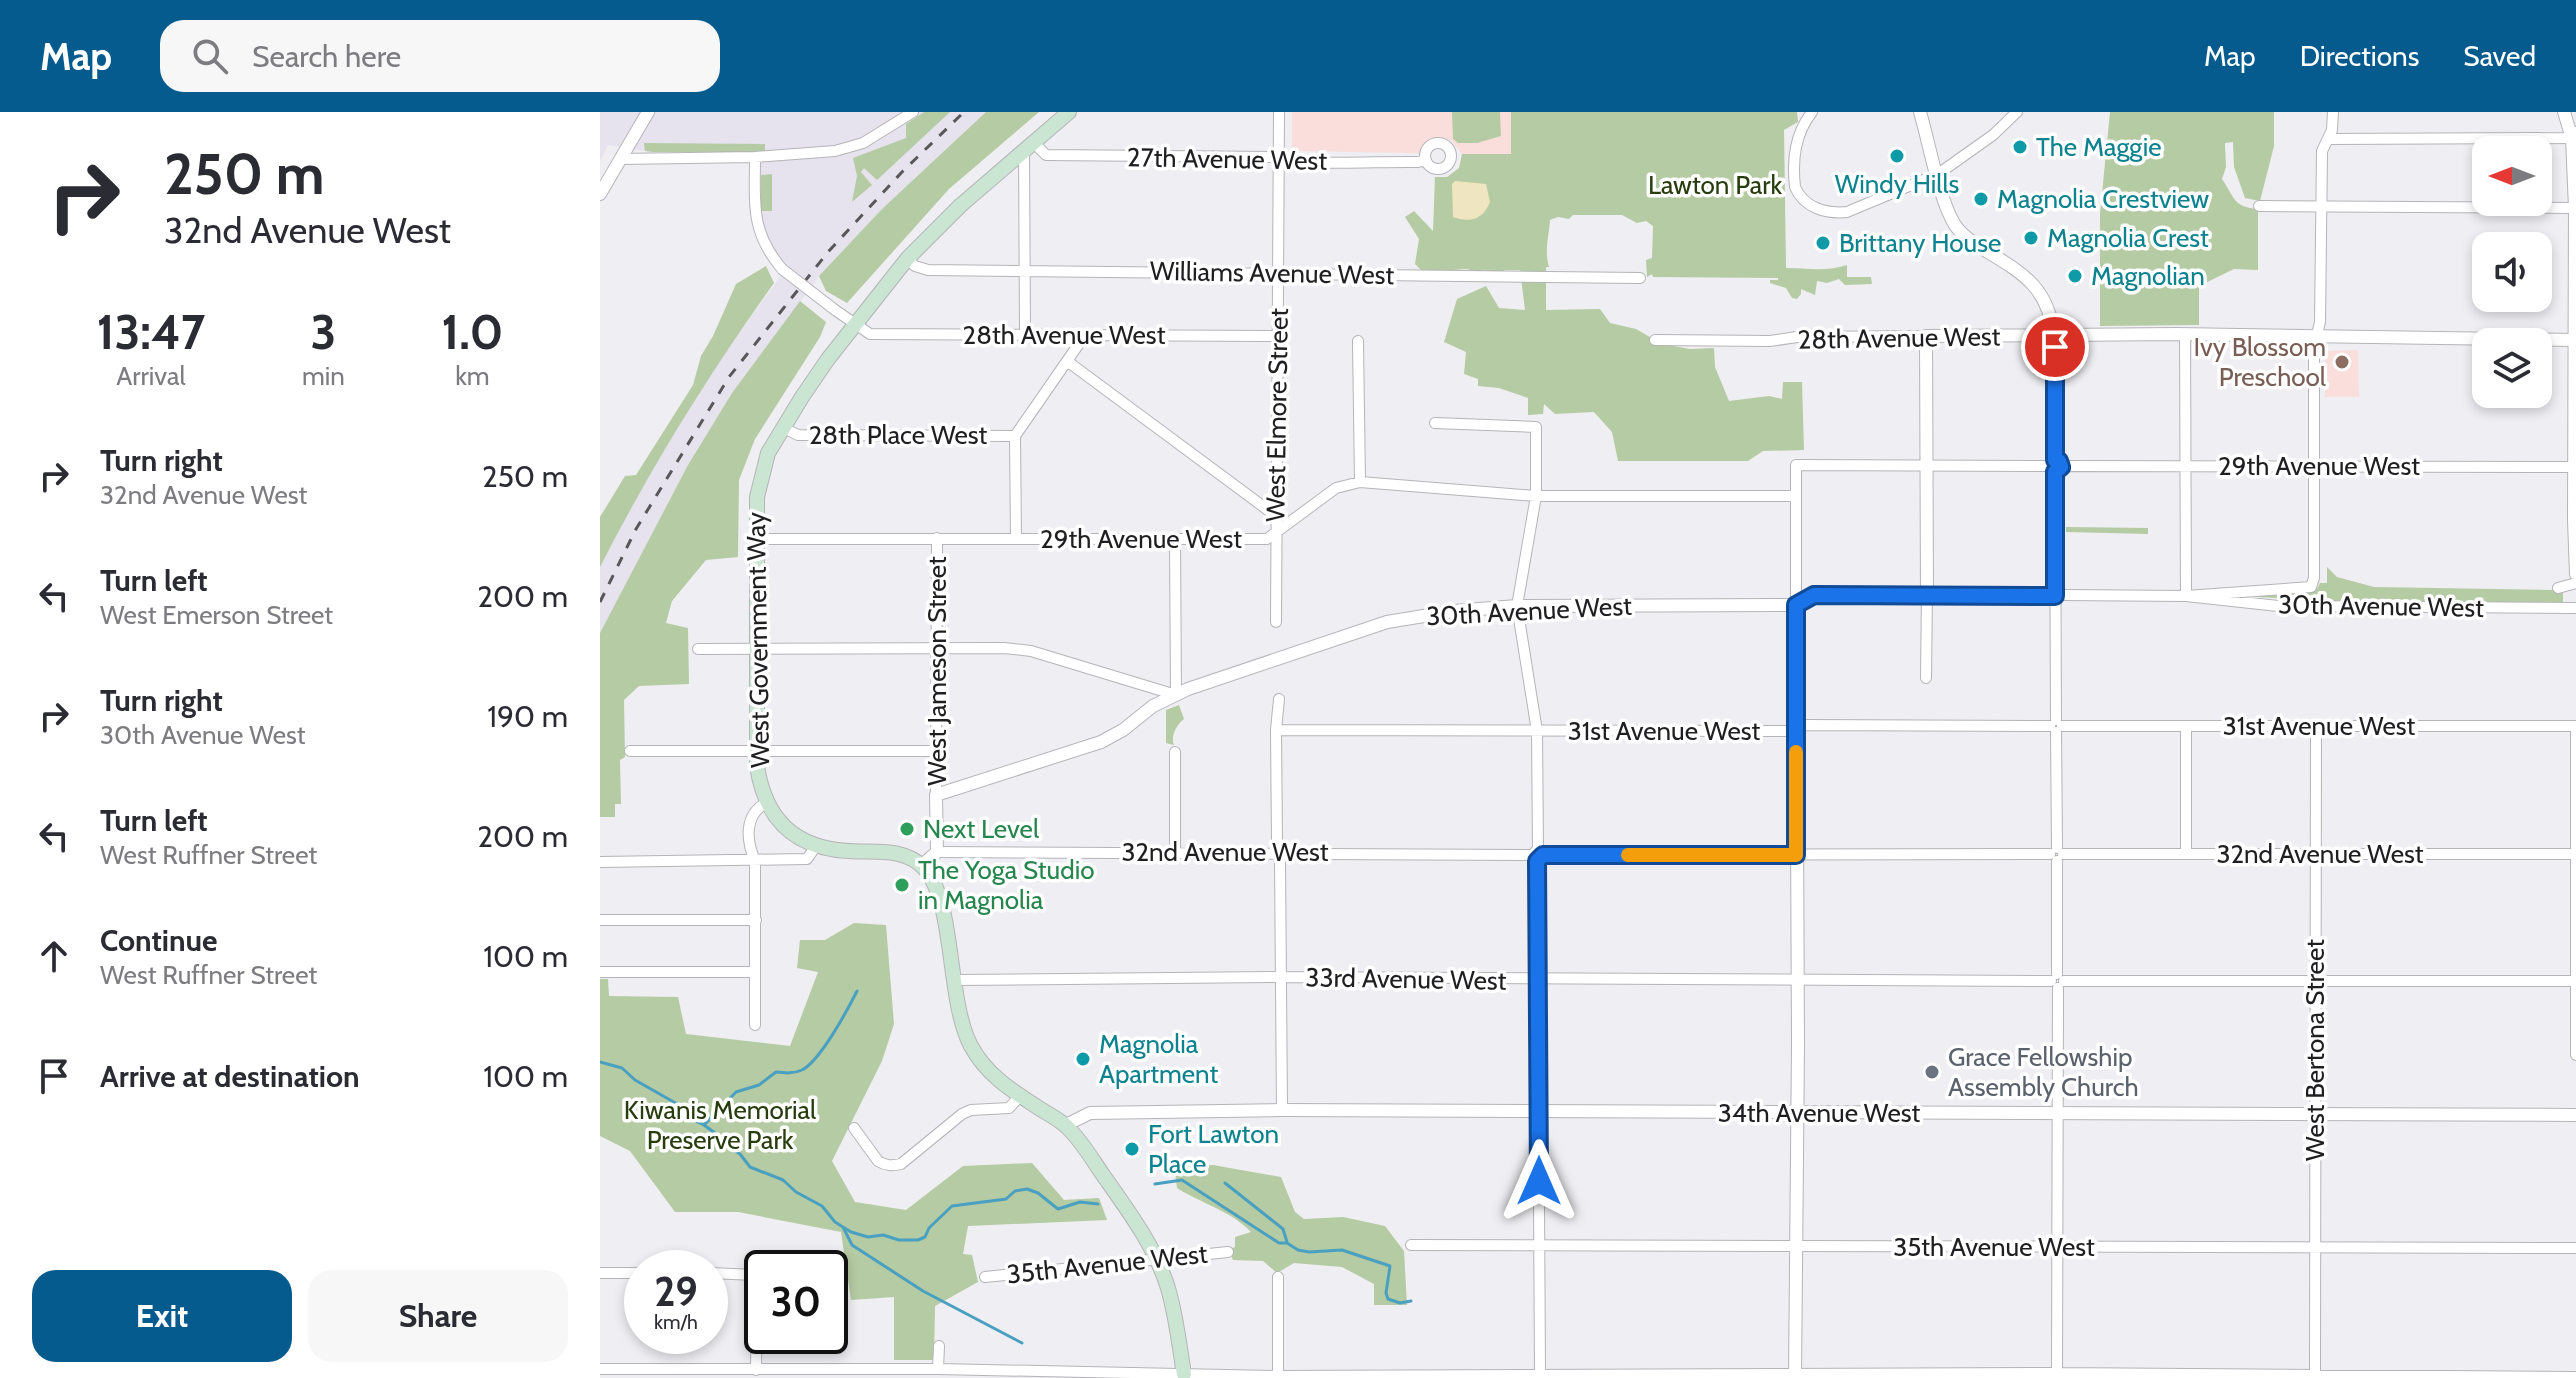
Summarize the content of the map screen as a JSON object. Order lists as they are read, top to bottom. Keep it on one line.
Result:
{"streets":{"main road":["West Government Way"],"street":["27th Avenue West","Williams Avenue West","28th Avenue West","West Elmore Street","28th Place West","29th Avenue West","30th Avenue West","West Jameson Street","31st Avenue West","32nd Avenue West","33rd Avenue West","West Bertona Street","34th Avenue West","35th Avenue West"]},"crossings":[["27th Avenue West","West Elmore Street"],["27th Avenue West","West Government Way"],["Williams Avenue West","West Elmore Street"],["Williams Avenue West","West Government Way"],["28th Avenue West","West Elmore Street"],["28th Avenue West","West Government Way"],["West Elmore Street","29th Avenue West"],["28th Place West","West Government Way"],["29th Avenue West","30th Avenue West"],["29th Avenue West","West Government Way"],["29th Avenue West","West Jameson Street"],["West Jameson Street","32nd Avenue West"],["31st Avenue West","West Bertona Street"],["32nd Avenue West","West Bertona Street"],["33rd Avenue West","West Bertona Street"],["West Bertona Street","34th Avenue West"],["West Bertona Street","35th Avenue West"]],"parks":["Lawton Park","Kiwanis Memorial Preserve Park"],"places":["The Maggie","Windy Hills","Magnolia Crestview","Magnolia Crest","Brittany House","Magnolian","Ivy Blossom Preschool","Next Level","The Yoga Studio in Magnolia","Magnolia Apartment","Grace Fellowship Assembly Church","Fort Lawton Place"],"north":"left","page":{"header":"Map","search":"Search here","nav":["Map","Directions","Saved"],"turn":["250 m","32nd Avenue West"],"eta":["13:47","Arrival","3","min","1.0","km"],"list":[{"name":"Turn right","note":"32nd Avenue West","value":"250 m"},{"name":"Turn left","note":"West Emerson Street","value":"200 m"},{"name":"Turn right","note":"30th Avenue West","value":"190 m"},{"name":"Turn left","note":"West Ruffner Street","value":"200 m"},{"name":"Continue","note":"West Ruffner Street","value":"100 m"},{"name":"Arrive at destination","value":"100 m"}],"speed":"29 km/h","limit":"30","buttons":["Exit","Share"]}}
